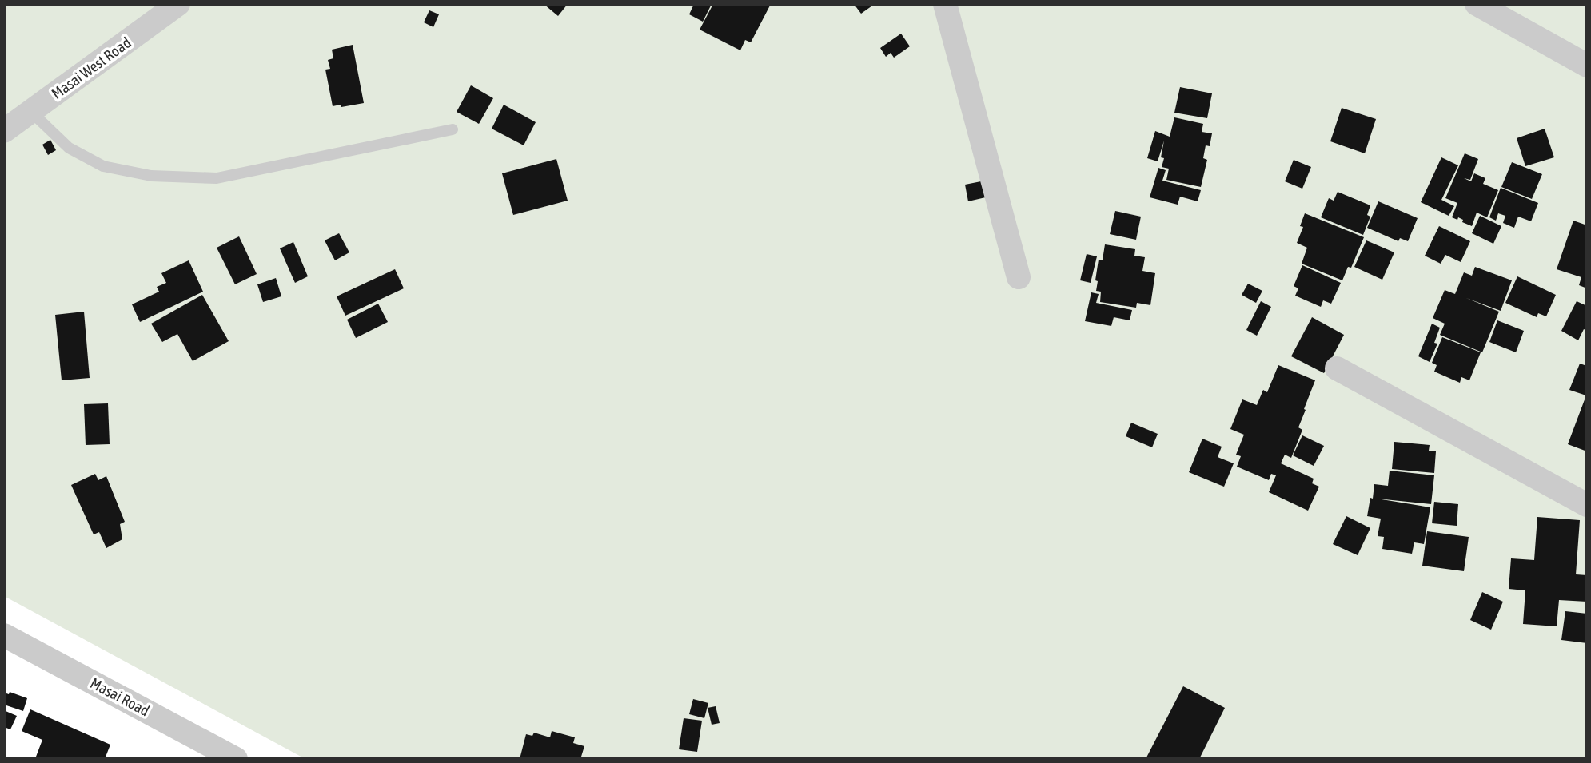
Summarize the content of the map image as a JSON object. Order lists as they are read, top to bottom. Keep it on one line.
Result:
{"streets":{"street":["Masai West Road","Masai Road"]}}
